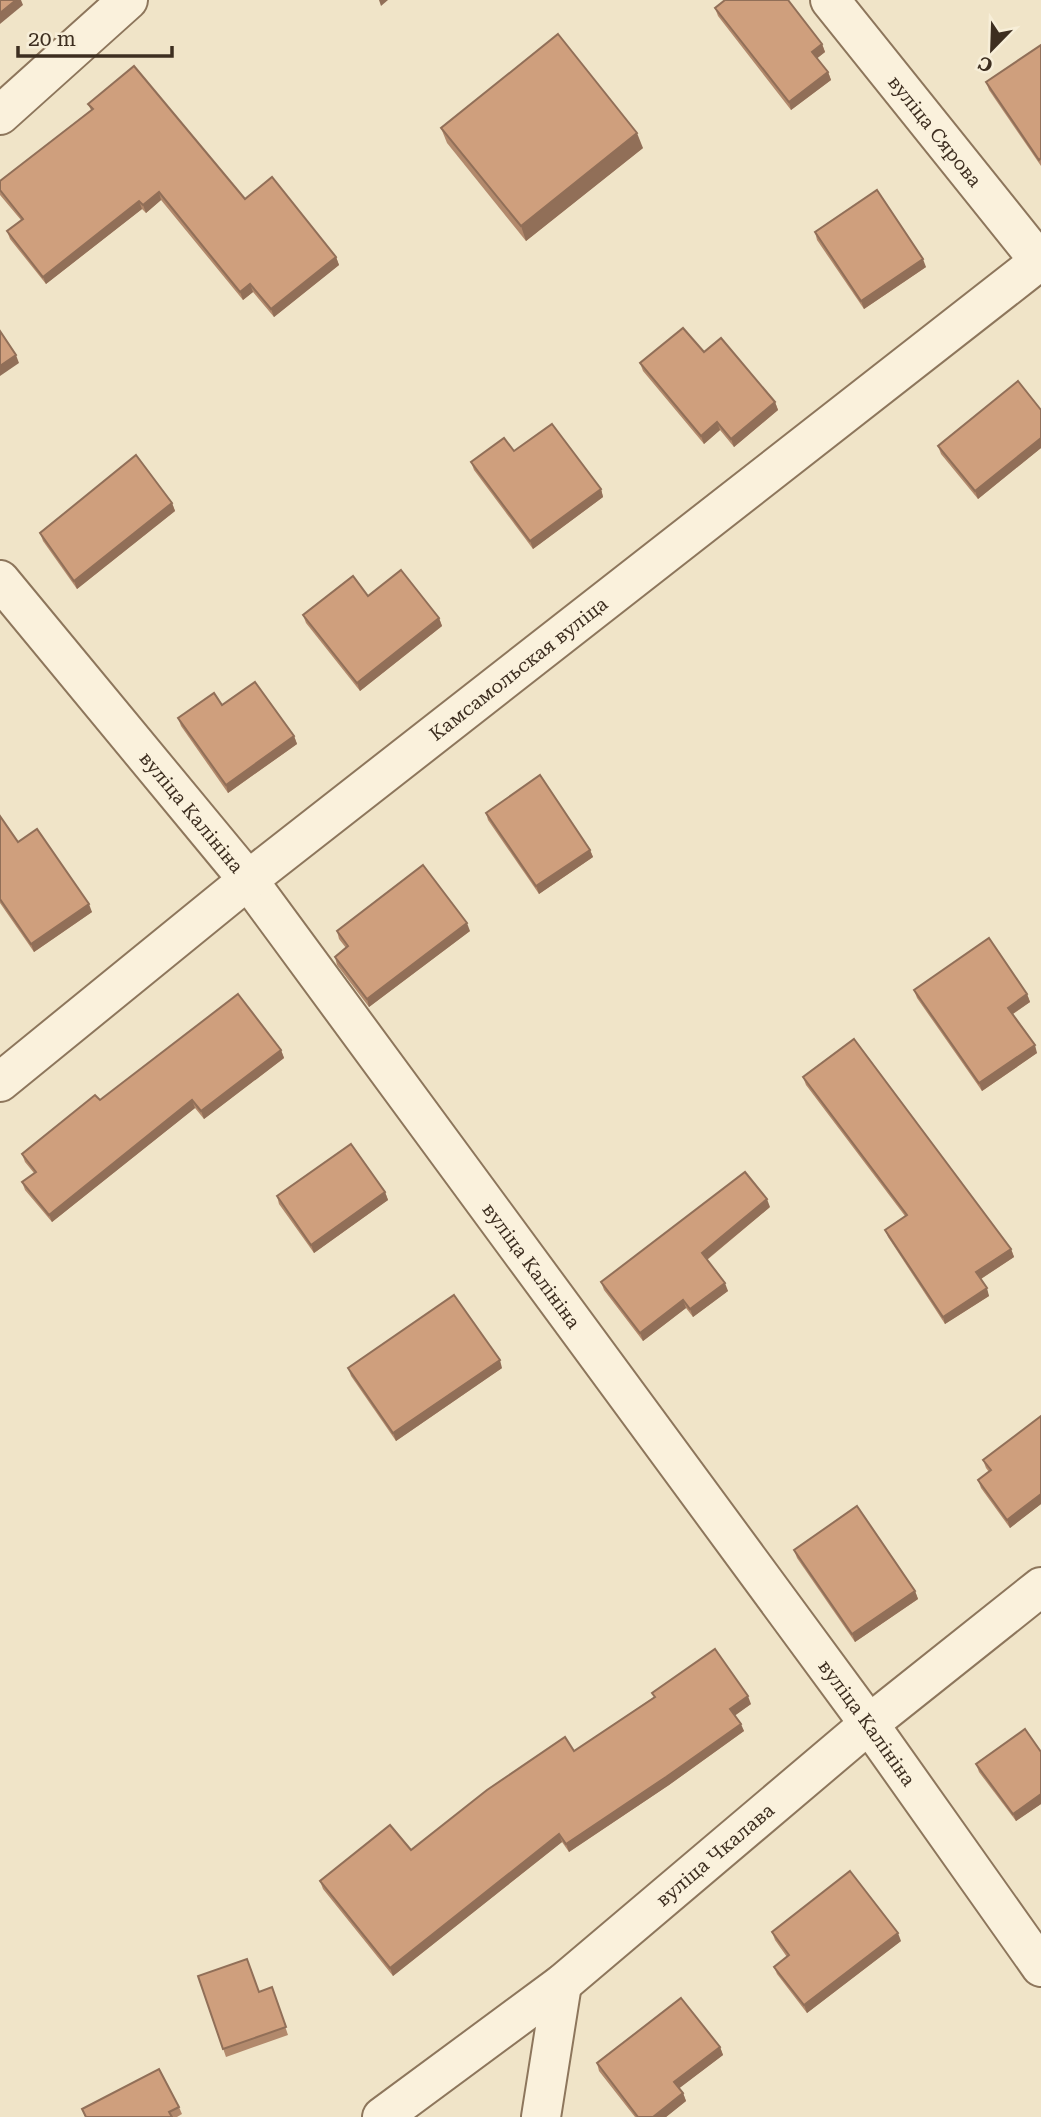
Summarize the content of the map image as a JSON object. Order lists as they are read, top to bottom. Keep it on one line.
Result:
{"streets":{"street":["вуліца Сярова","Камсамольская вуліца","вуліца Калініна","вуліца Чкалава"]},"crossings":[["вуліца Сярова","Камсамольская вуліца"],["Камсамольская вуліца","вуліца Калініна"],["вуліца Калініна","вуліца Чкалава"]],"scale_bar":"20 m","north":"bottom left"}
